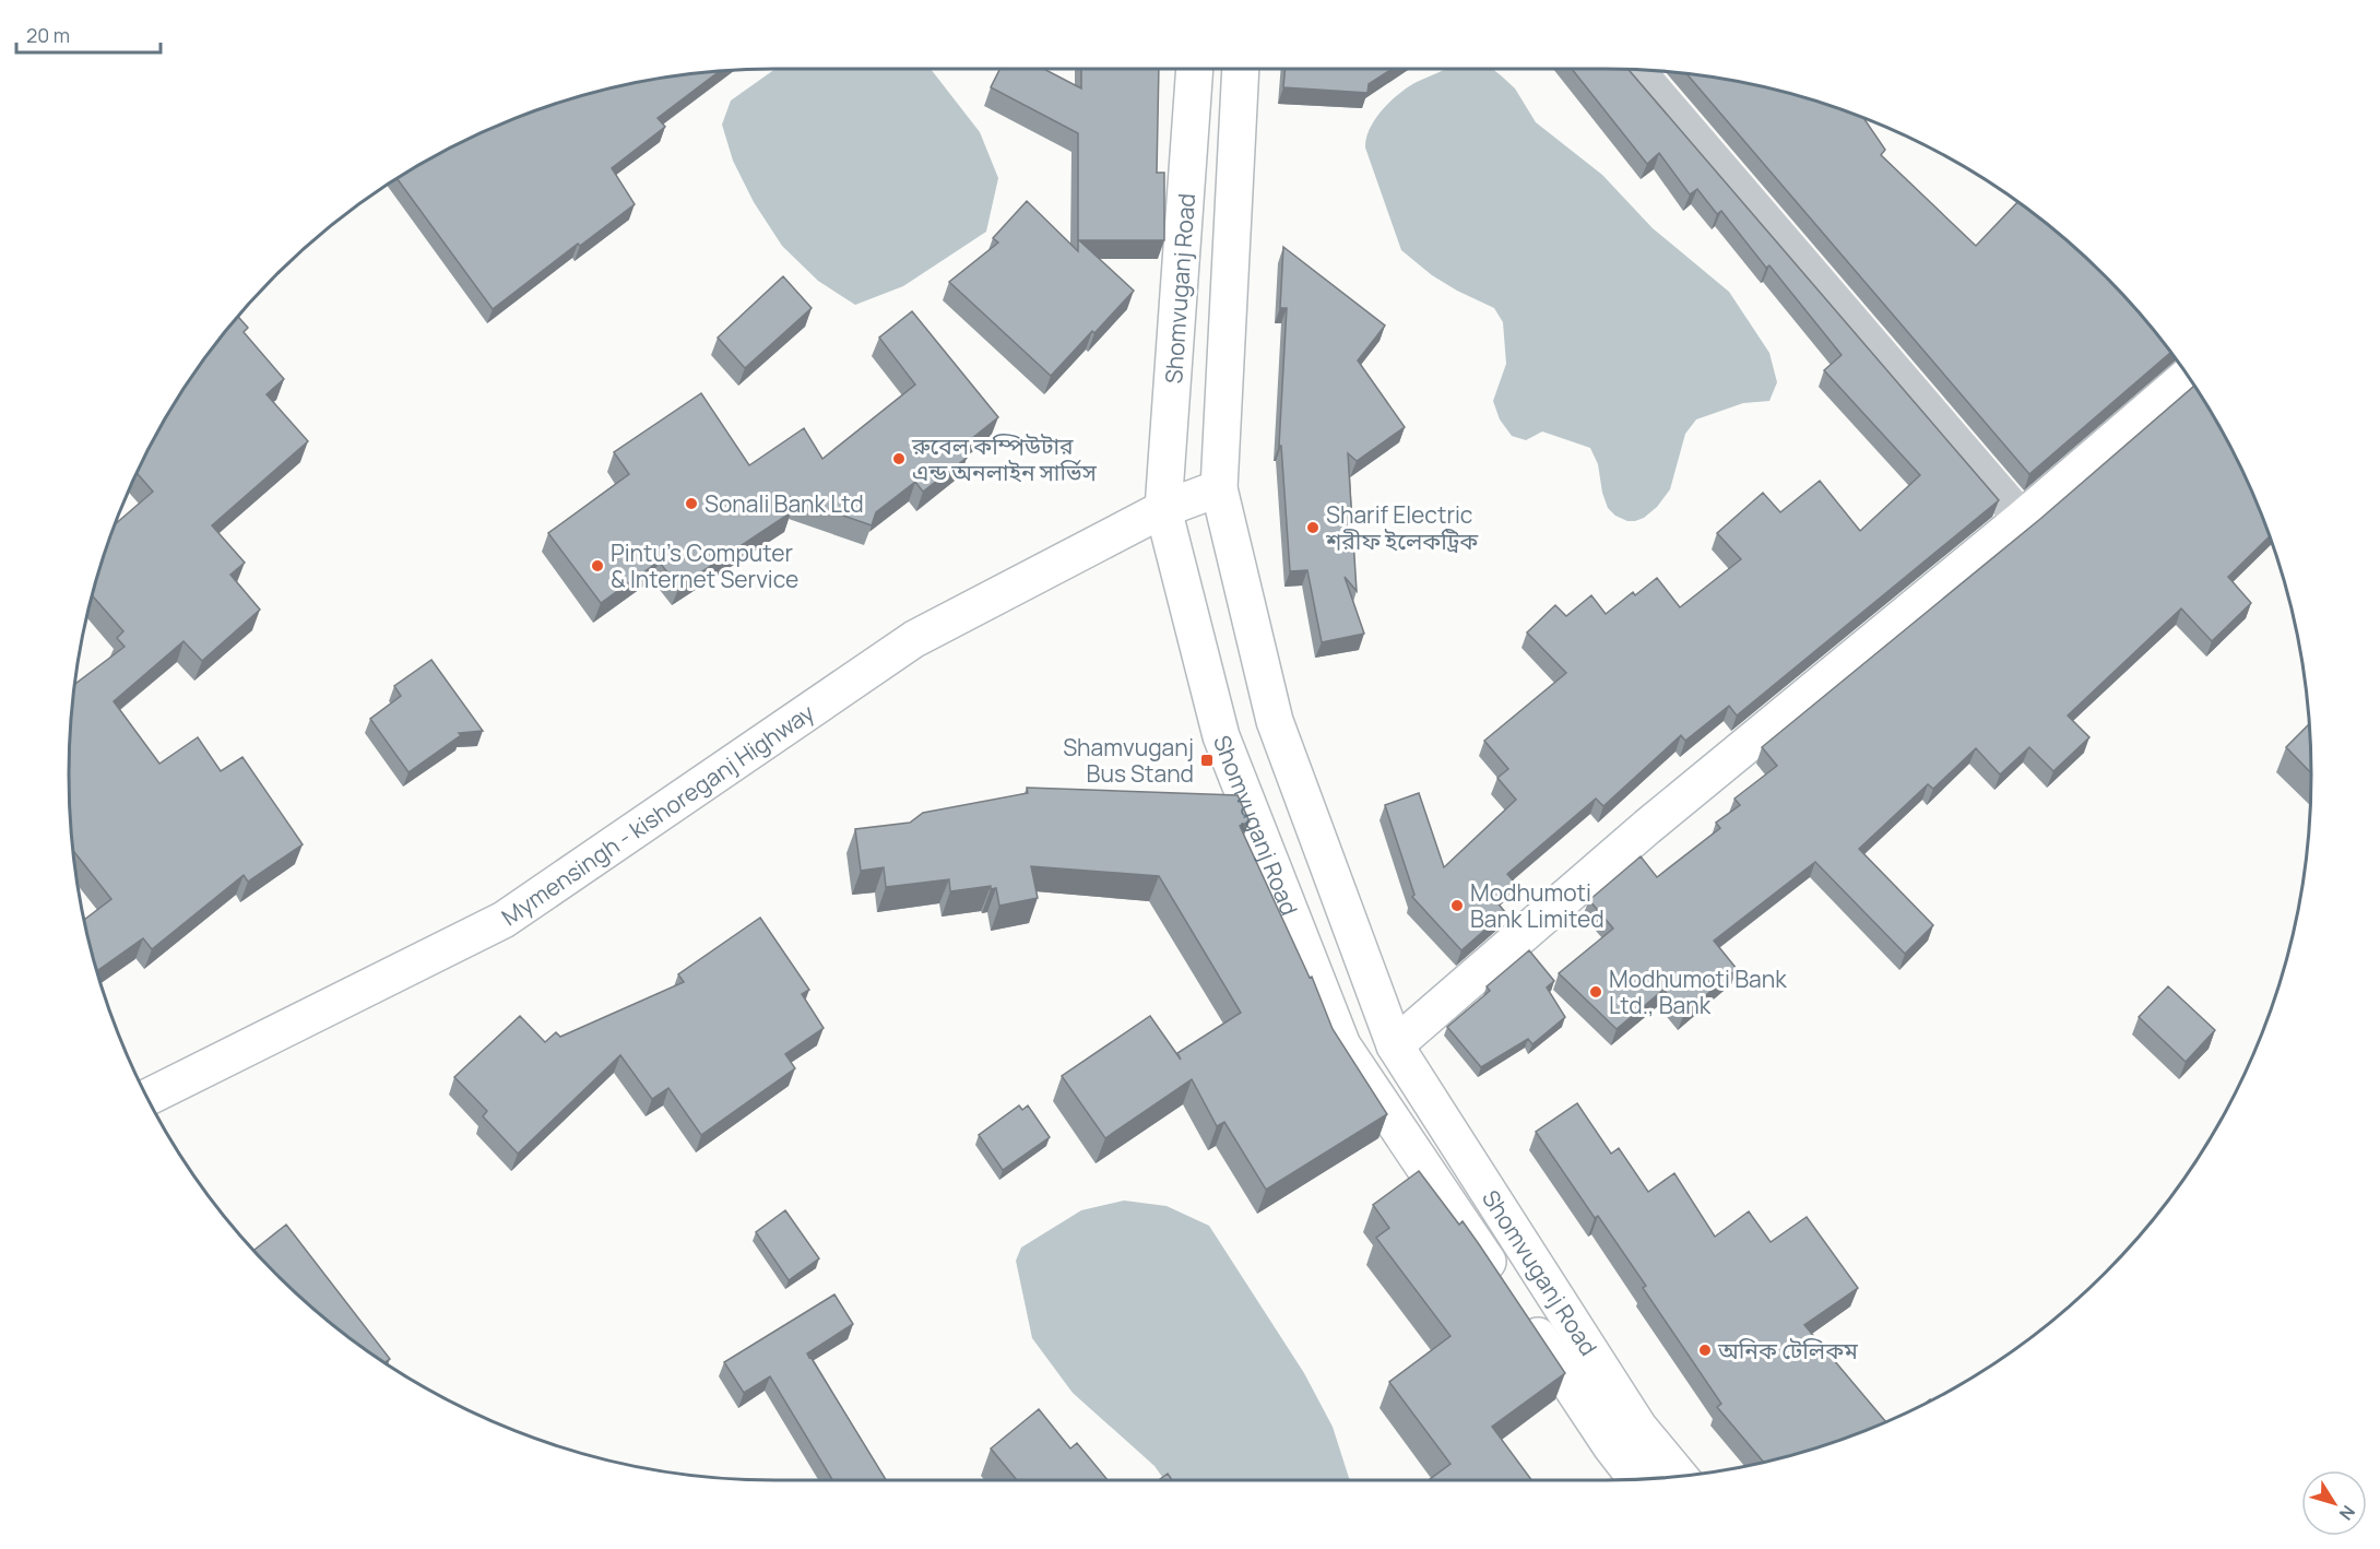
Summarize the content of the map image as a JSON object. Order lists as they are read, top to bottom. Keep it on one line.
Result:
{"streets":{"main road":["Shomvuganj Road","Mymensingh - kishoreganj Highway"]},"crossings":[["Shomvuganj Road","Mymensingh - kishoreganj Highway"]],"places":{"other":["রুবেল কম্পিউটার এন্ড অনলাইন সার্ভিস","Sonali Bank Ltd","Sharif Electric শরীফ ইলেকট্রিক","Pintu's Computer & Internet Service","Modhumoti Bank Limited","Modhumoti Bank Ltd., Bank","অনিক টেলিকম"],"transit":["Shamvuganj Bus Stand"]},"scale_bar":"20 m","north":"bottom right"}
